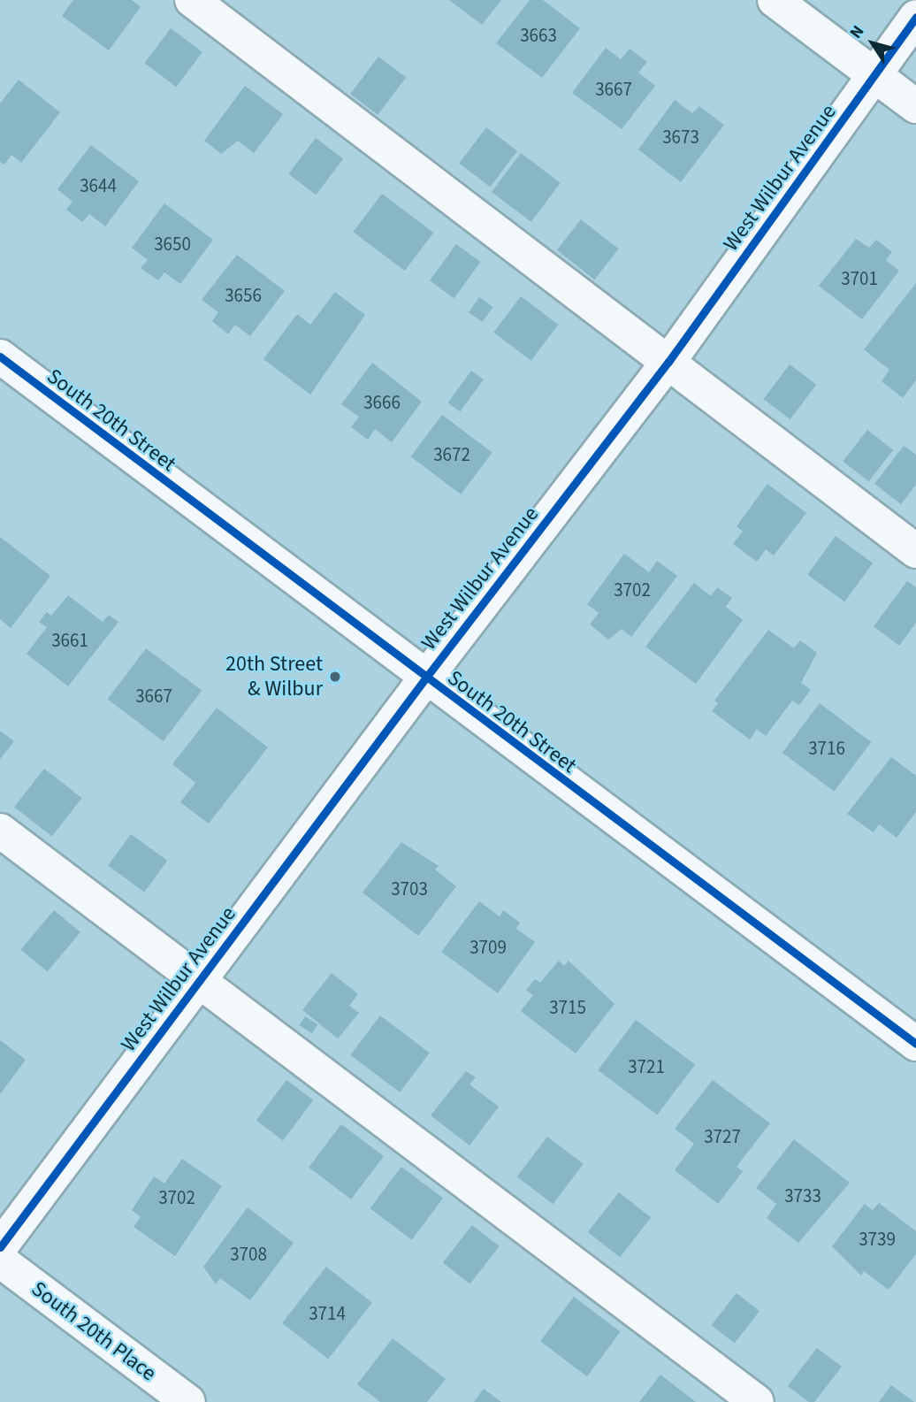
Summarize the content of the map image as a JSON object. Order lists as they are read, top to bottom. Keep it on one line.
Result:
{"streets":{"street":["West Wilbur Avenue","South 20th Street","South 20th Place"]},"crossings":[["West Wilbur Avenue","South 20th Street"]],"places":["20th Street & Wilbur"],"house_numbers":["3663","3667","3673","3644","3650","3701","3656","3666","3672","3702","3661","3667","3716","3703","3709","3715","3721","3727","3733","3702","3739","3708","3714"],"north":"top left"}
